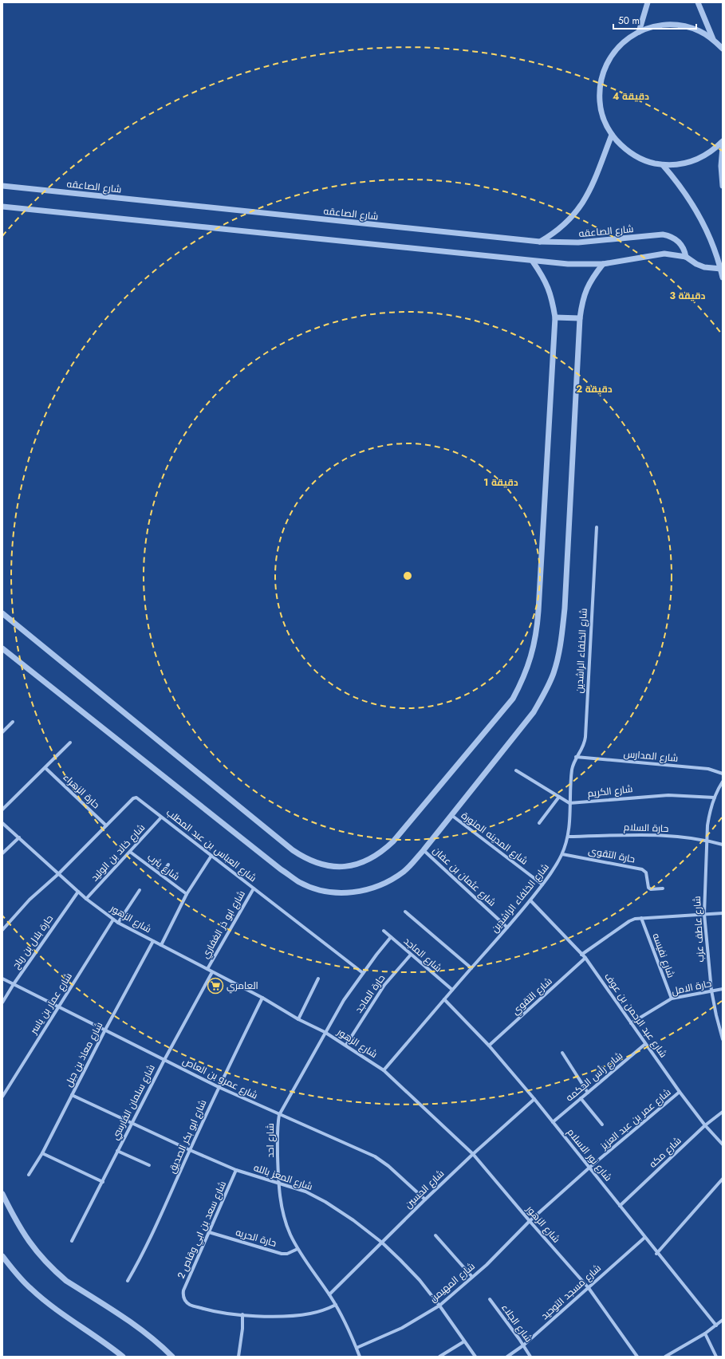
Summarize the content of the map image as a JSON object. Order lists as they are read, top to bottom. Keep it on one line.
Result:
{"streets":{"street":["شارع الصاعقه","شارع الخلفاء الراشدين","شارع المدارس","حارة الزهراء","شارع الكريم","حارة السلام","شارع المدينه المنورة","شارع العباس بن عبد المطلب","شارع خالد بن الوليد","حارة التقوى","شارع يثرب","شارع عثمان بن عفان","شارع الزهور","شارع ابو ذر الغفاري","شارع عاطف عزب","حارة بلال بن رباح","شارع الماجد","شارع نفيسه","حارة الامل","حارة الماجد","شارع التقوي","شارع عمار بن ياسر","شارع عبد الرحمن بن عوف","شارع معاذ بن جبل","شارع رأس الحكمه","شارع عمرو بن العاص","شارع سلمان الفارسي","شارع عمر بن عبد العزيز","شارع ابو بكر الصديق","شارع احد","شارع مكه","شارع نور الاسلام","شارع المعز بالله","شارع الحسين","شارع سعد بن ابي وقاص 2","حارة الحريه","شارع المهيمن","شارع مسجد التوحيد","شارع الجلاء"]},"crossings":[["شارع الخلفاء الراشدين","شارع المدارس"],["شارع الخلفاء الراشدين","شارع الكريم"],["شارع الخلفاء الراشدين","حارة السلام"],["شارع الخلفاء الراشدين","شارع المدينه المنورة"],["شارع الخلفاء الراشدين","حارة التقوى"],["شارع الخلفاء الراشدين","شارع عثمان بن عفان"],["شارع الخلفاء الراشدين","شارع الزهور"],["شارع الخلفاء الراشدين","شارع الماجد"],["شارع الخلفاء الراشدين","شارع عبد الرحمن بن عوف"],["شارع الخلفاء الراشدين","شارع نور الاسلام"],["حارة الزهراء","شارع العباس بن عبد المطلب"],["شارع الكريم","شارع عاطف عزب"],["حارة السلام","شارع عاطف عزب"],["شارع العباس بن عبد المطلب","شارع خالد بن الوليد"],["شارع العباس بن عبد المطلب","شارع الزهور"],["شارع العباس بن عبد المطلب","شارع ابو ذر الغفاري"],["شارع العباس بن عبد المطلب","شارع احد"],["شارع خالد بن الوليد","شارع يثرب"],["شارع خالد بن الوليد","شارع الزهور"],["شارع الزهور","شارع ابو ذر الغفاري"],["شارع الزهور","حارة بلال بن رباح"],["شارع الزهور","حارة الماجد"],["شارع الزهور","شارع عمار بن ياسر"],["شارع الزهور","شارع معاذ بن جبل"],["شارع الزهور","شارع سلمان الفارسي"],["شارع الزهور","شارع عمر بن عبد العزيز"],["شارع الزهور","شارع ابو بكر الصديق"],["شارع الزهور","شارع احد"],["شارع الزهور","شارع الحسين"],["شارع الزهور","شارع المهيمن"],["شارع الزهور","شارع مسجد التوحيد"],["شارع عاطف عزب","حارة الامل"],["حارة بلال بن رباح","شارع عمرو بن العاص"],["شارع الماجد","حارة الماجد"],["شارع الماجد","شارع احد"],["شارع نفيسه","حارة الامل"],["حارة الامل","شارع عبد الرحمن بن عوف"],["شارع التقوي","شارع عبد الرحمن بن عوف"],["شارع التقوي","شارع نور الاسلام"],["شارع عمار بن ياسر","شارع عمرو بن العاص"],["شارع عبد الرحمن بن عوف","شارع رأس الحكمه"],["شارع عبد الرحمن بن عوف","شارع عمر بن عبد العزيز"],["شارع عبد الرحمن بن عوف","شارع مكه"],["شارع معاذ بن جبل","شارع عمرو بن العاص"],["شارع معاذ بن جبل","شارع المعز بالله"],["شارع رأس الحكمه","شارع نور الاسلام"],["شارع عمرو بن العاص","شارع سلمان الفارسي"],["شارع عمرو بن العاص","شارع ابو بكر الصديق"],["شارع عمرو بن العاص","شارع احد"],["شارع عمرو بن العاص","شارع الحسين"],["شارع سلمان الفارسي","شارع المعز بالله"],["شارع عمر بن عبد العزيز","شارع نور الاسلام"],["شارع عمر بن عبد العزيز","شارع المهيمن"],["شارع ابو بكر الصديق","شارع المعز بالله"],["شارع احد","شارع المعز بالله"],["شارع احد","شارع الحسين"],["شارع احد","حارة الحريه"],["شارع احد","شارع المهيمن"],["شارع مكه","شارع نور الاسلام"],["شارع نور الاسلام","شارع الحسين"],["شارع نور الاسلام","شارع مسجد التوحيد"],["شارع المعز بالله","شارع الحسين"],["شارع المعز بالله","شارع سعد بن ابي وقاص 2"],["شارع المعز بالله","شارع المهيمن"],["شارع سعد بن ابي وقاص 2","حارة الحريه"],["شارع مسجد التوحيد","شارع الجلاء"]],"places":{"supermarket":["العامري"]},"scale_bar":"50 m","rings":["4 دقيقة","3 دقيقة","2 دقيقة","1 دقيقة"]}
